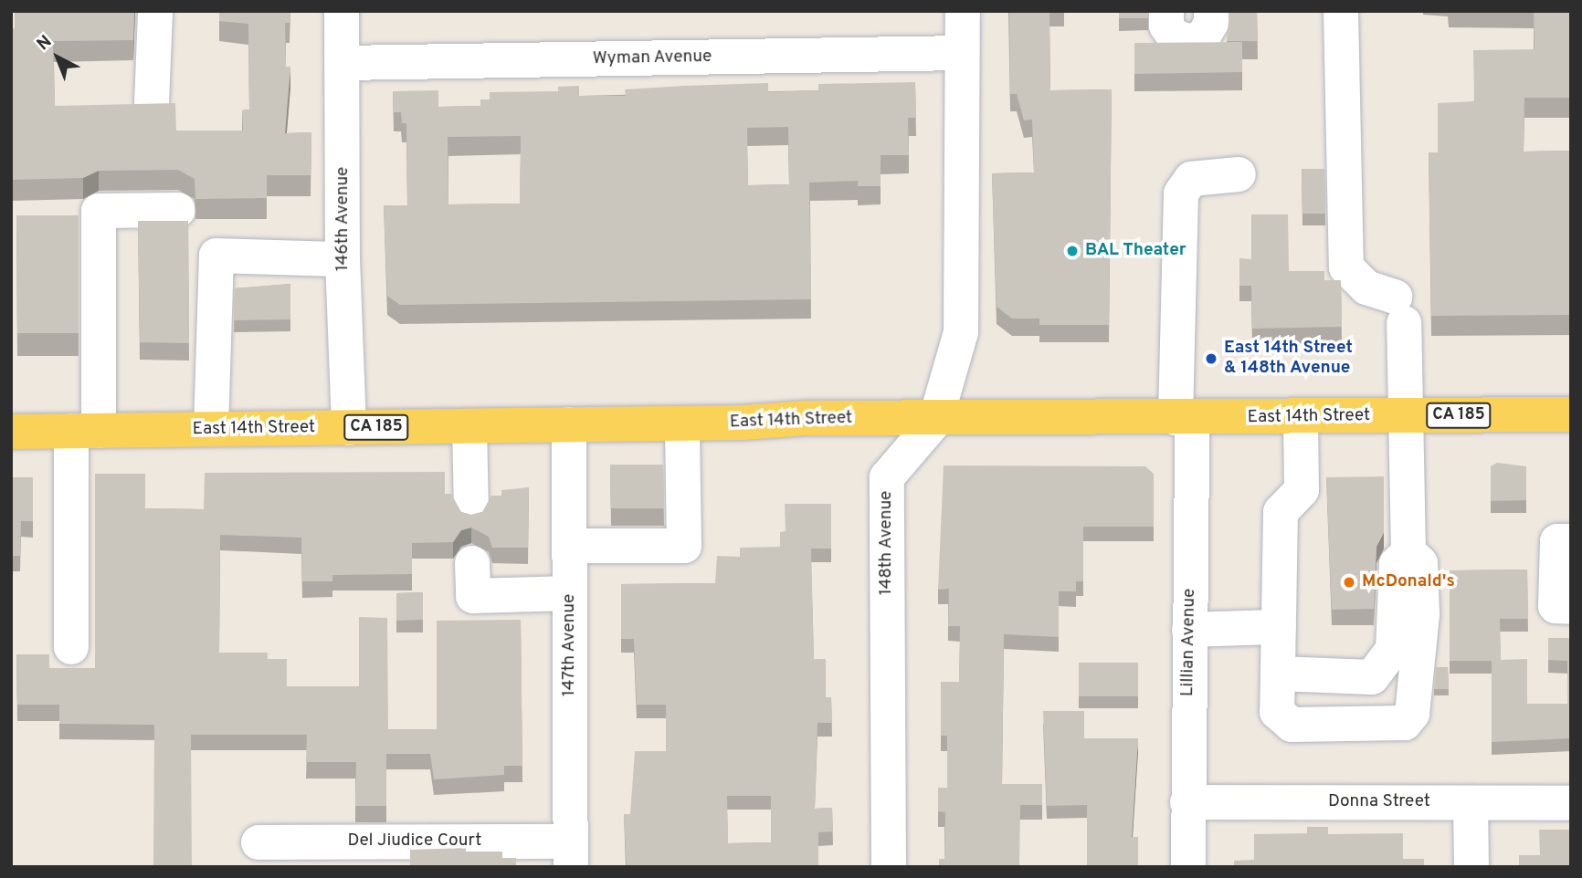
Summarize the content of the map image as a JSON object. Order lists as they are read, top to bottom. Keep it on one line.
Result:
{"streets":{"main road":["CA 185","East 14th Street"],"street":["Wyman Avenue","146th Avenue","148th Avenue","Lillian Avenue","147th Avenue","Donna Street","Del Jiudice Court"]},"crossings":[["Wyman Avenue","146th Avenue"],["Wyman Avenue","148th Avenue"],["146th Avenue","East 14th Street"],["East 14th Street","148th Avenue"],["East 14th Street","Lillian Avenue"],["East 14th Street","147th Avenue"],["Lillian Avenue","Donna Street"],["147th Avenue","Del Jiudice Court"]],"places":["BAL Theater","East 14th Street & 148th Avenue","McDonald's"],"north":"top left"}
